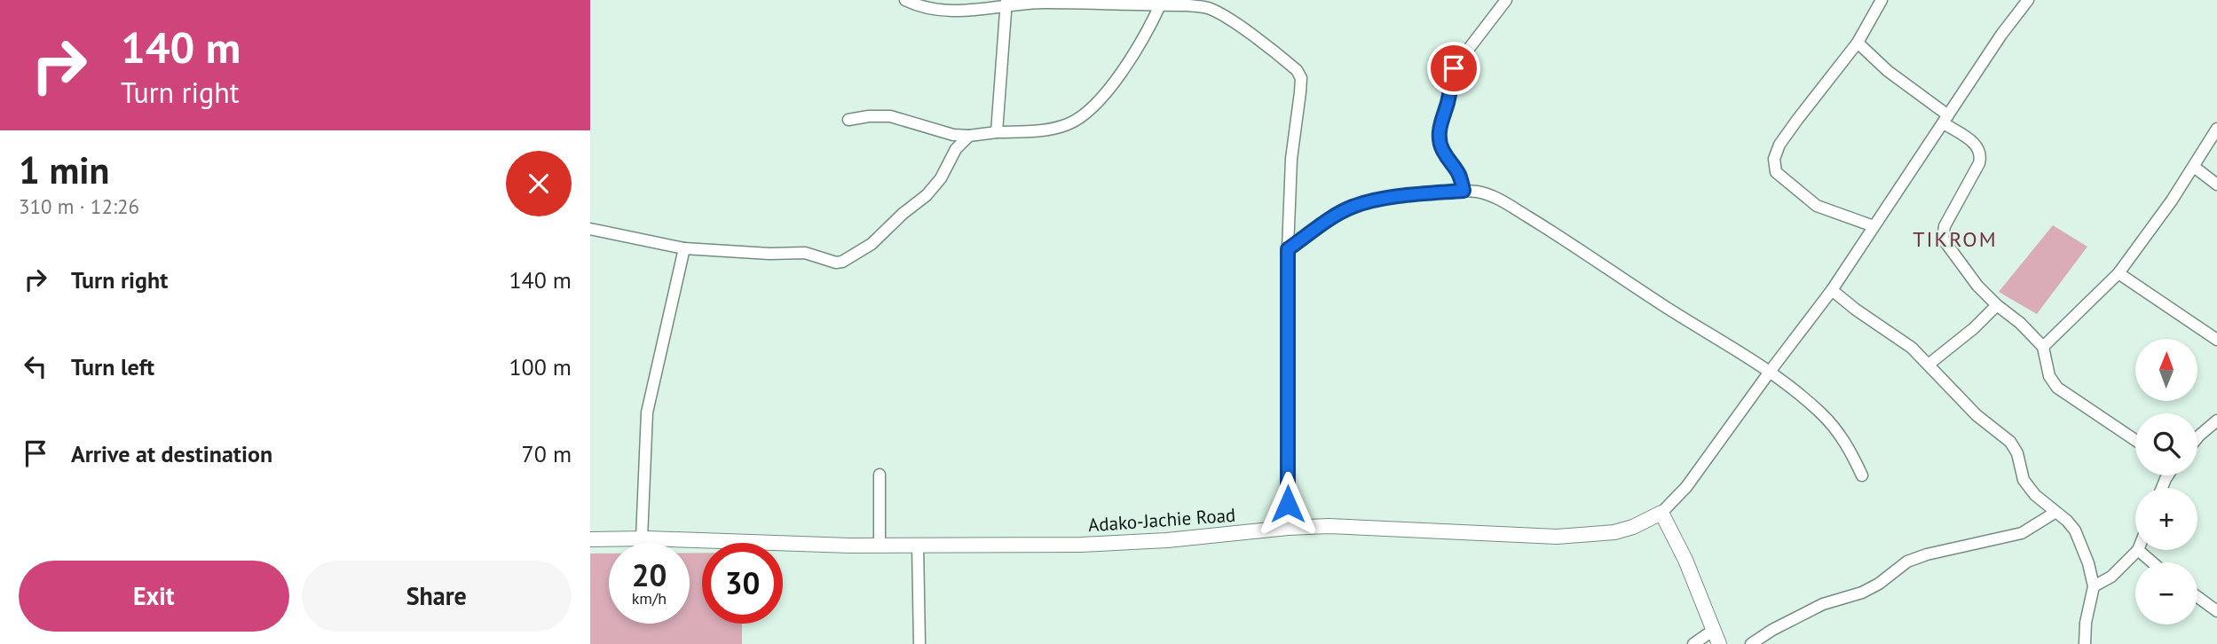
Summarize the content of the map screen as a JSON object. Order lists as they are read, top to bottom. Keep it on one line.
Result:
{"streets":{"street":["Adako-Jachie Road"]},"districts":["TIKROM"],"north":"top","page":{"turn":["140 m","Turn right"],"heading":["1 min","310 m · 12:26"],"list":[{"name":"Turn right","value":"140 m"},{"name":"Turn left","value":"100 m"},{"name":"Arrive at destination","value":"70 m"}],"map_buttons":["+","−"],"speed":"20 km/h","limit":"30","buttons":["Exit","Share"]}}
